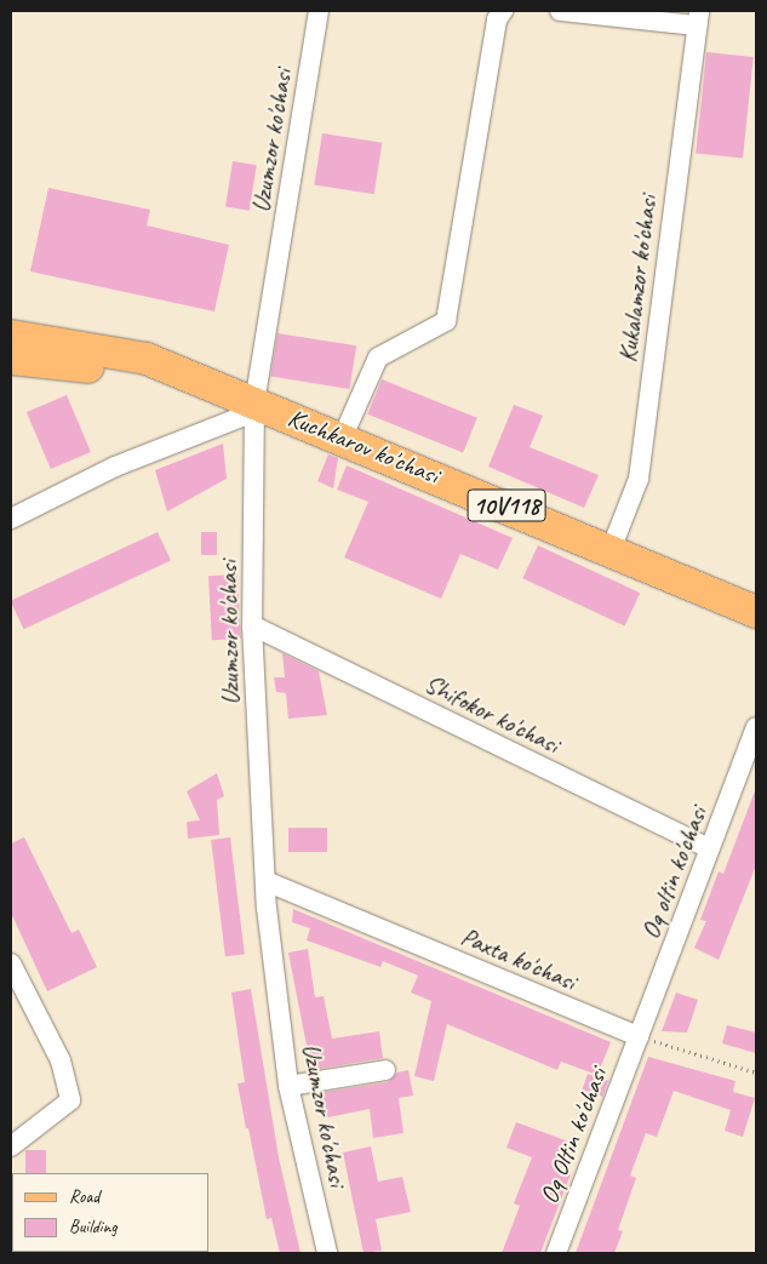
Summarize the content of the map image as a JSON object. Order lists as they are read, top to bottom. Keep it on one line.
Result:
{"streets":{"main road":["Kuchkarov ko'chasi","10V118"],"street":["Uzumzor ko'chasi","Kukalamzor ko'chasi","Shifokor ko'chasi","Oq oltin ko'chasi","Paxta ko'chasi","Oq Oltin ko'chasi"]},"crossings":[["Uzumzor ko'chasi","Kuchkarov ko'chasi"],["Uzumzor ko'chasi","10V118"],["Uzumzor ko'chasi","Shifokor ko'chasi"],["Uzumzor ko'chasi","Paxta ko'chasi"],["Kukalamzor ko'chasi","Kuchkarov ko'chasi"],["Kuchkarov ko'chasi","10V118"],["Shifokor ko'chasi","Oq oltin ko'chasi"],["Oq oltin ko'chasi","Paxta ko'chasi"],["Oq oltin ko'chasi","Oq Oltin ko'chasi"],["Paxta ko'chasi","Oq Oltin ko'chasi"]],"legend":["Road","Building"]}
